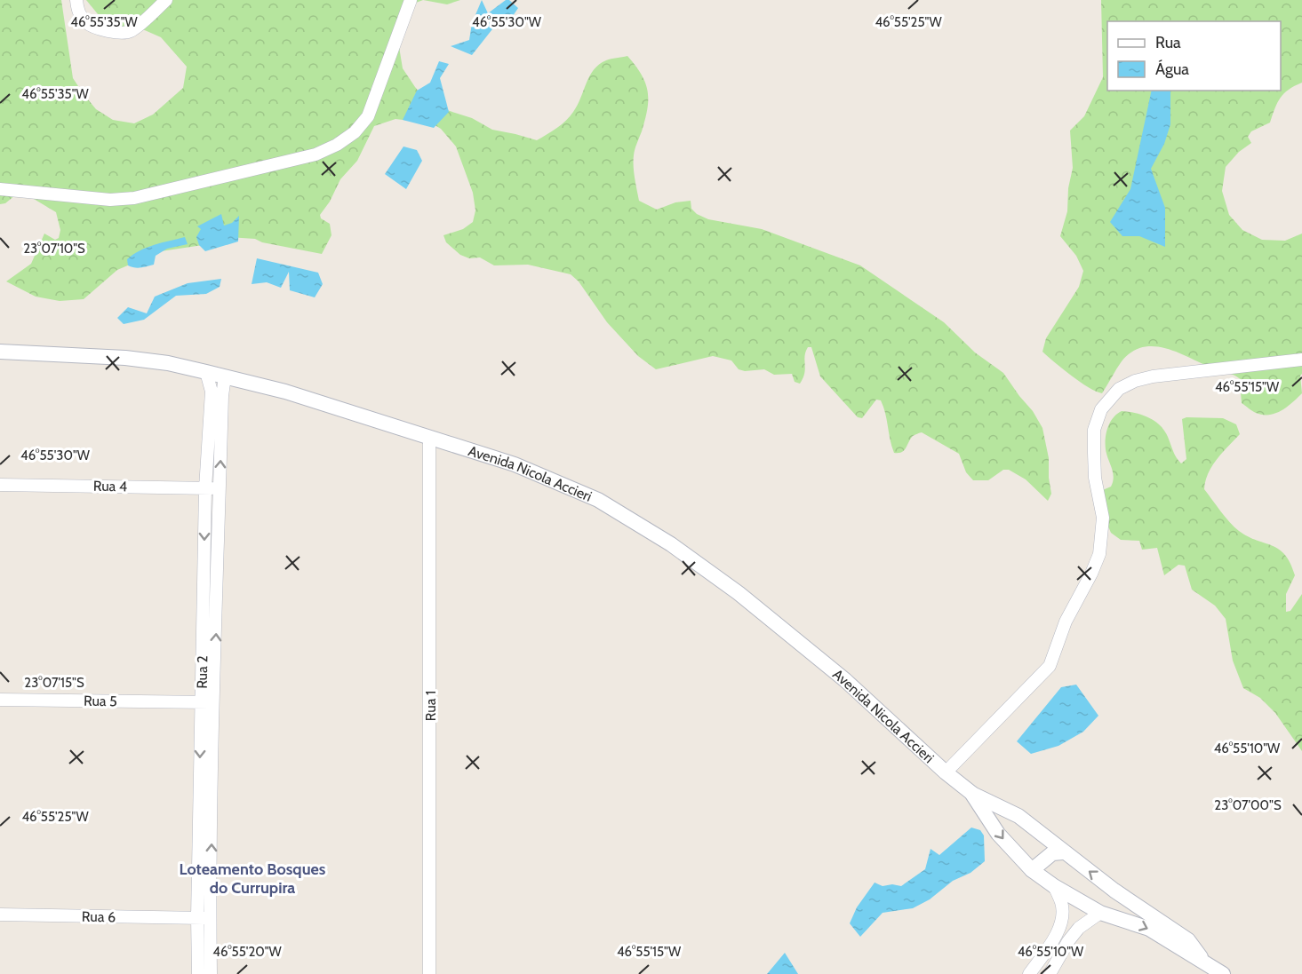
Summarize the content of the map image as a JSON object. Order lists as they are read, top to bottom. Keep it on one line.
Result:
{"streets":{"street":["Avenida Nicola Accieri","Rua 4","Rua 2","Rua 5","Rua 1","Rua 6"]},"crossings":[["Avenida Nicola Accieri","Rua 2"],["Avenida Nicola Accieri","Rua 1"],["Rua 4","Rua 2"],["Rua 2","Rua 5"],["Rua 2","Rua 6"]],"districts":["Loteamento Bosques do Currupira"],"legend":["Rua","Água"],"coordinates":["46°55'35\"W","46°55'30\"W","46°55'25\"W","23°07'10\"S","46°55'15\"W","23°07'15\"S","46°55'10\"W","23°07'00\"S","46°55'20\"W"]}
